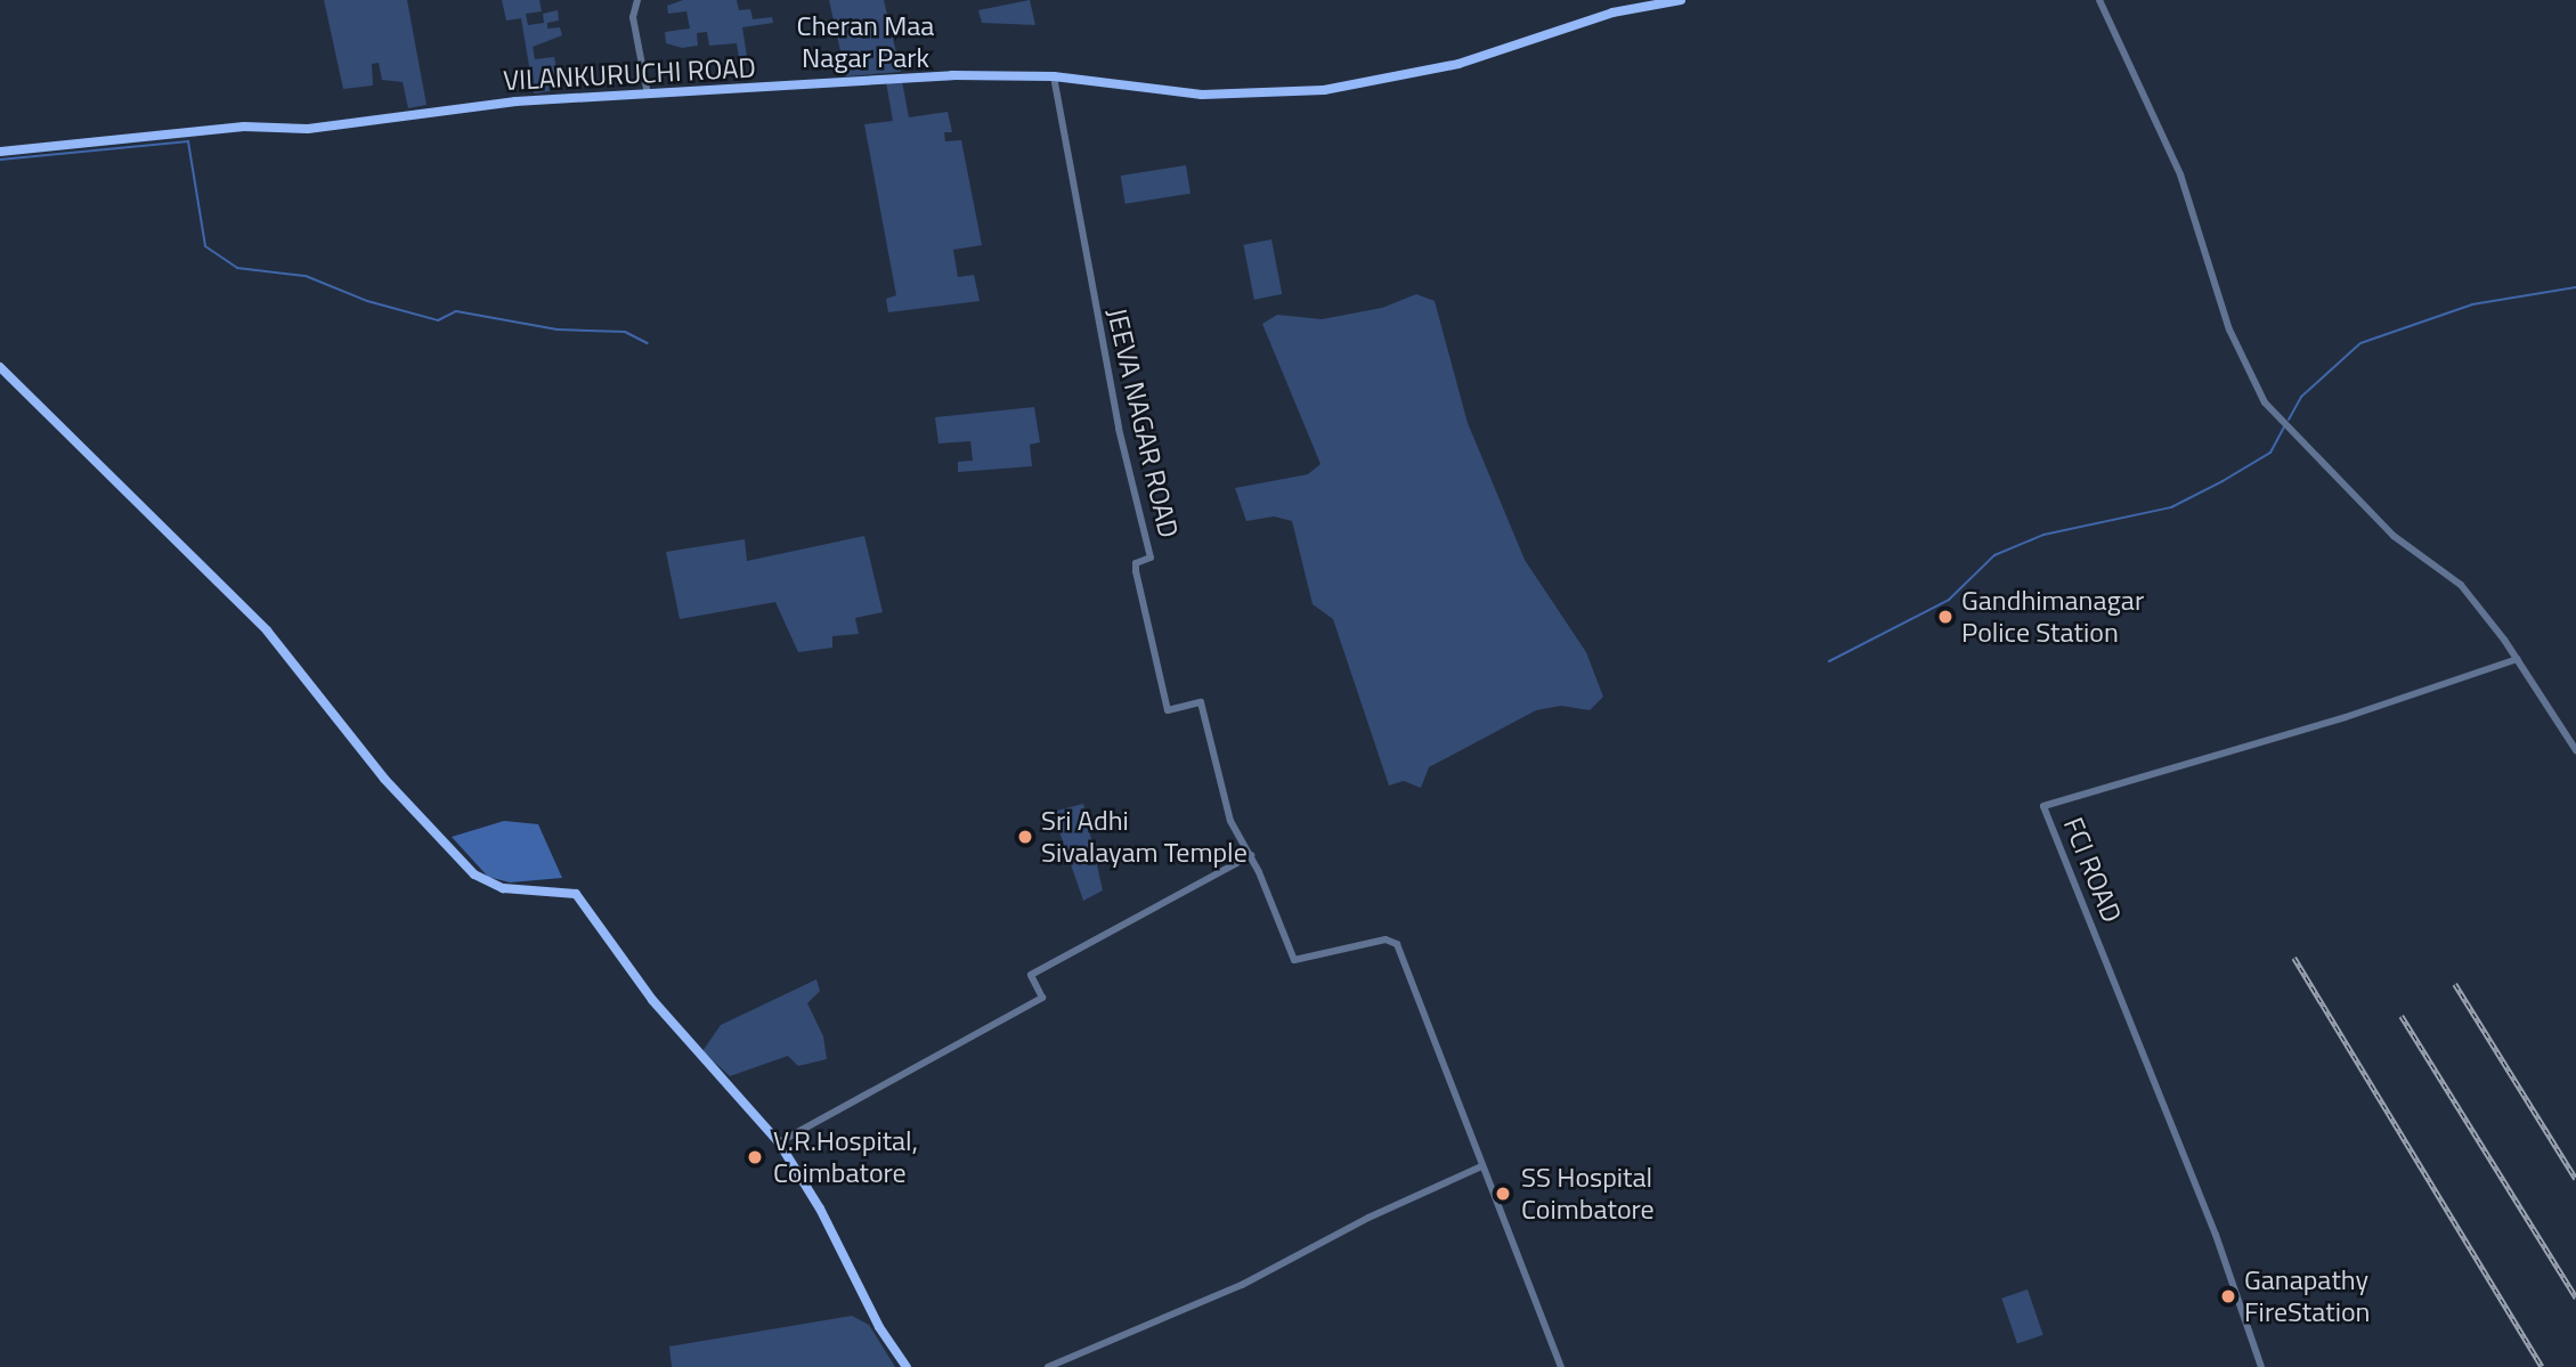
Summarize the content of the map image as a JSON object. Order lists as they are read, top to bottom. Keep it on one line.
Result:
{"streets":{"main road":["VILANKURUCHI ROAD"],"street":["JEEVA NAGAR ROAD","FCI ROAD"]},"crossings":[["VILANKURUCHI ROAD","JEEVA NAGAR ROAD"]],"parks":["Cheran Maa Nagar Park"],"places":["Gandhimanagar Police Station","Sri Adhi Sivalayam Temple","V.R.Hospital, Coimbatore","SS Hospital Coimbatore","Ganapathy FireStation"]}
